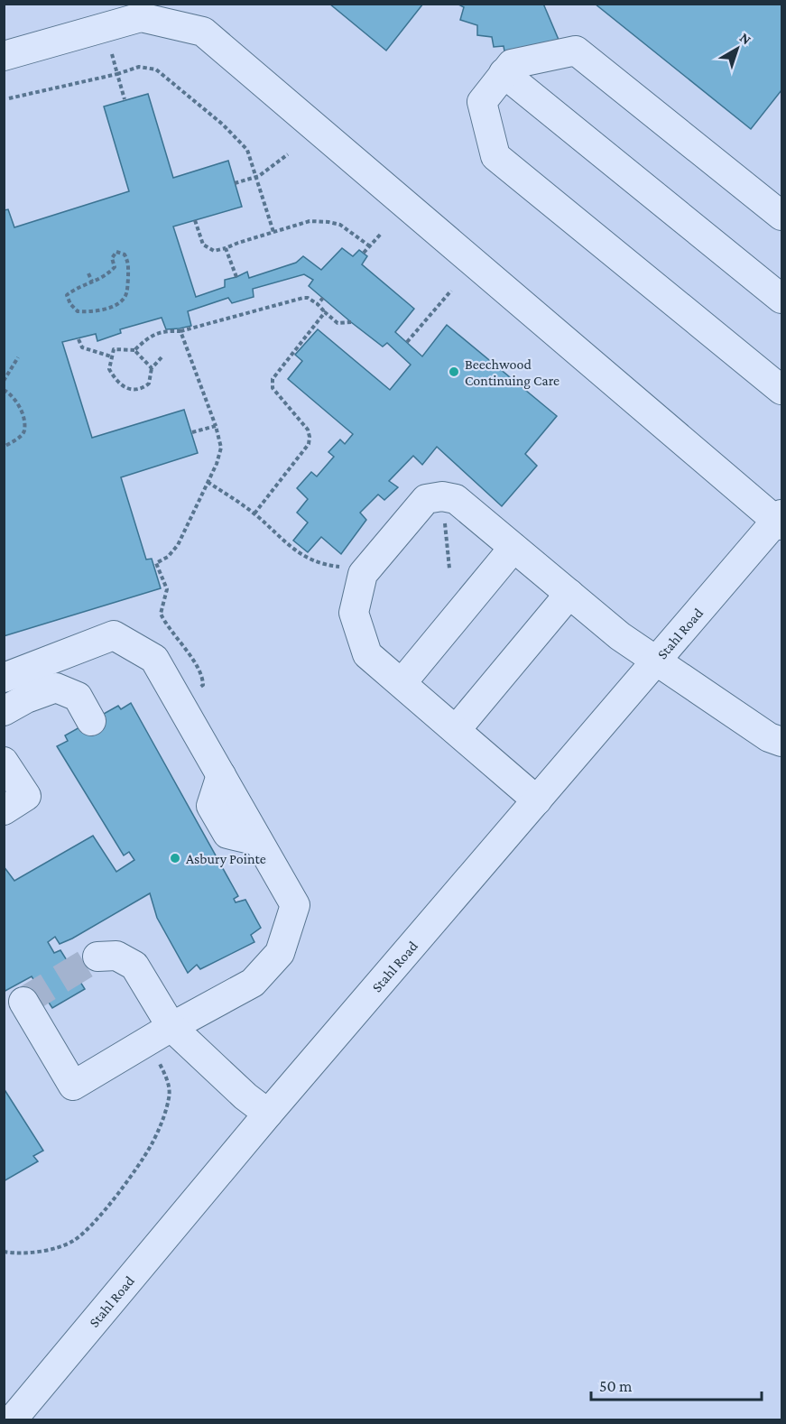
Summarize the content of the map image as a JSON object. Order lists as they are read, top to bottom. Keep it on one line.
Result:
{"streets":{"street":["Stahl Road"]},"places":["Beechwood Continuing Care","Asbury Pointe"],"scale_bar":"50 m","north":"top right"}
